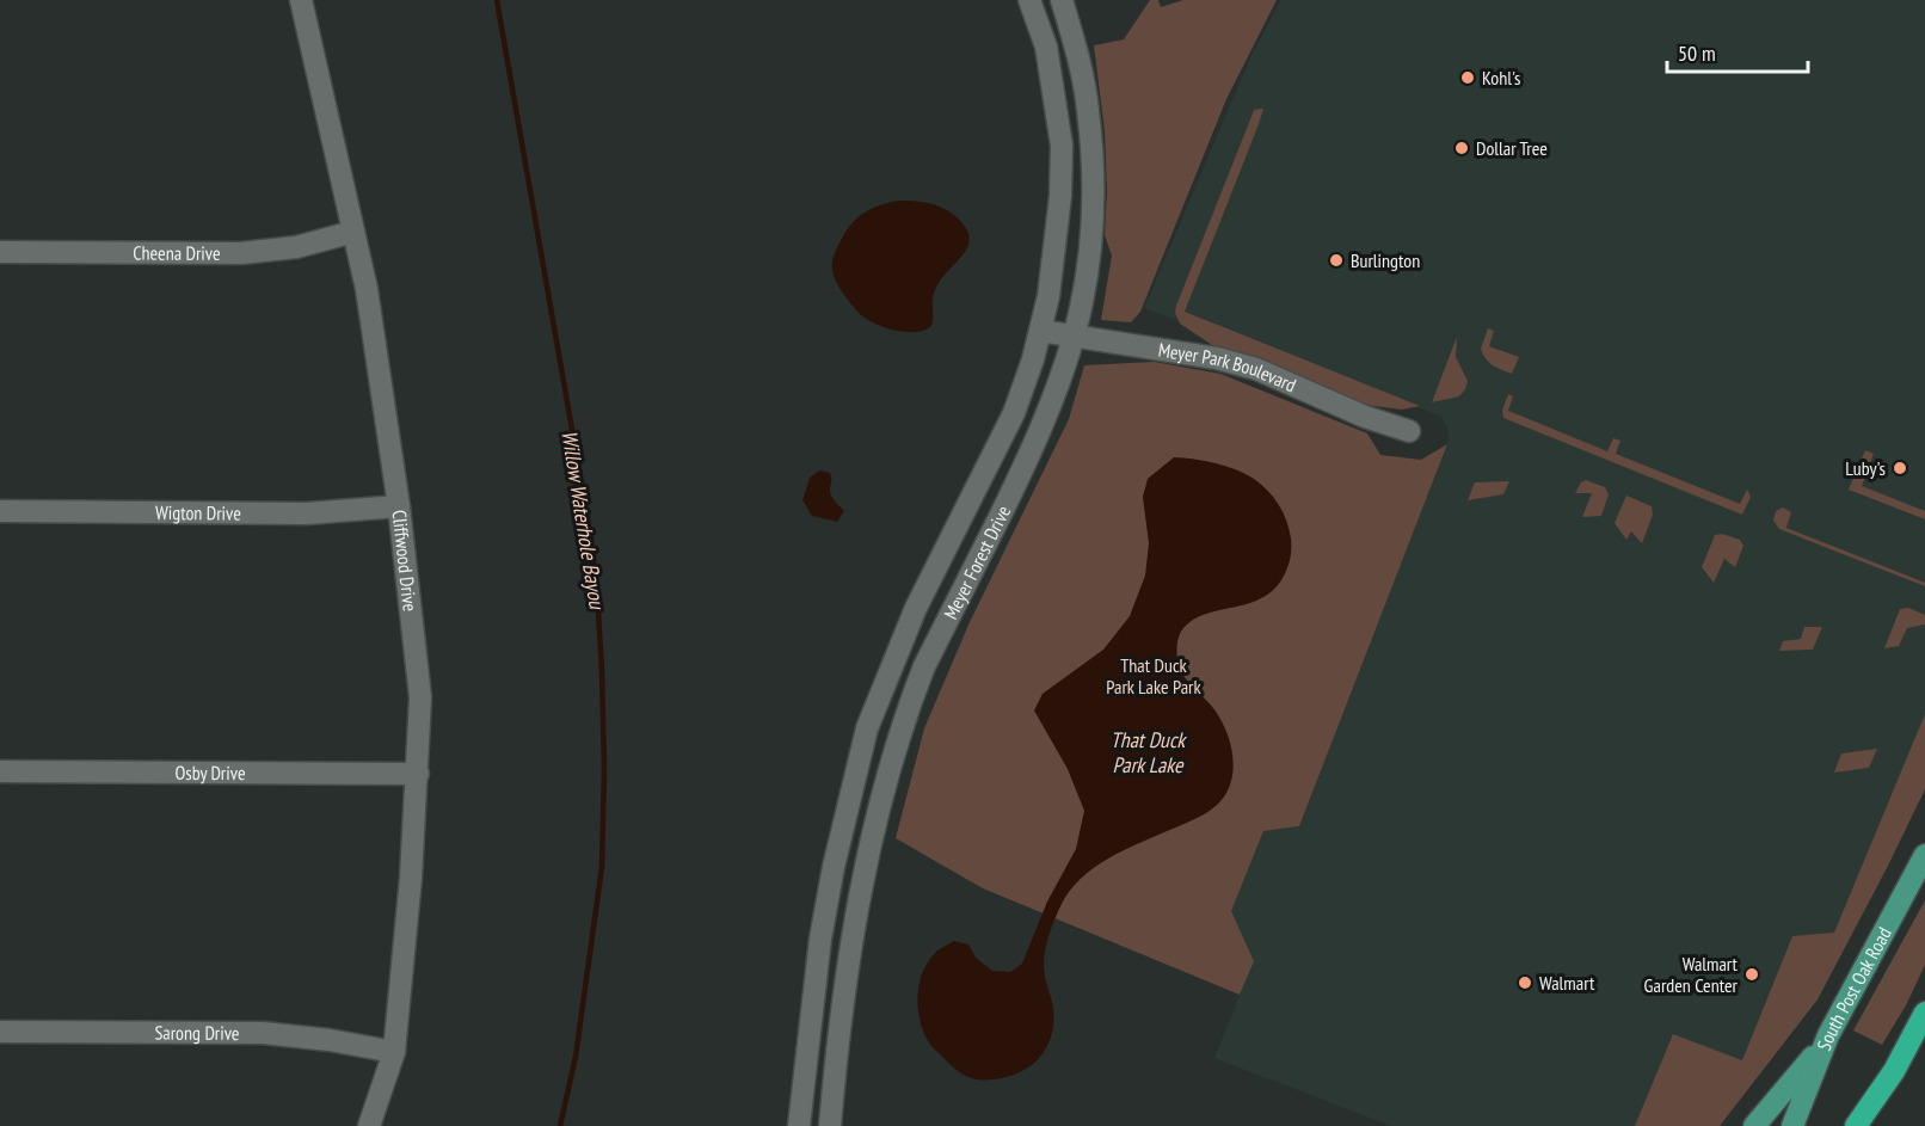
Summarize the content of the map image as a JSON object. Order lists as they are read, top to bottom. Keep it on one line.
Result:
{"streets":{"main road":["South Post Oak Road"],"street":["Cheena Drive","Meyer Park Boulevard","Wigton Drive","Cliffwood Drive","Meyer Forest Drive","Osby Drive","Sarong Drive"]},"crossings":[["Cheena Drive","Cliffwood Drive"],["Meyer Park Boulevard","Meyer Forest Drive"],["Wigton Drive","Cliffwood Drive"],["Cliffwood Drive","Osby Drive"],["Cliffwood Drive","Sarong Drive"]],"water":["Willow Waterhole Bayou","That Duck Park Lake"],"parks":["That Duck Park Lake Park"],"places":["Kohl's","Dollar Tree","Burlington","Luby's","Walmart Garden Center","Walmart"],"scale_bar":"50 m"}
